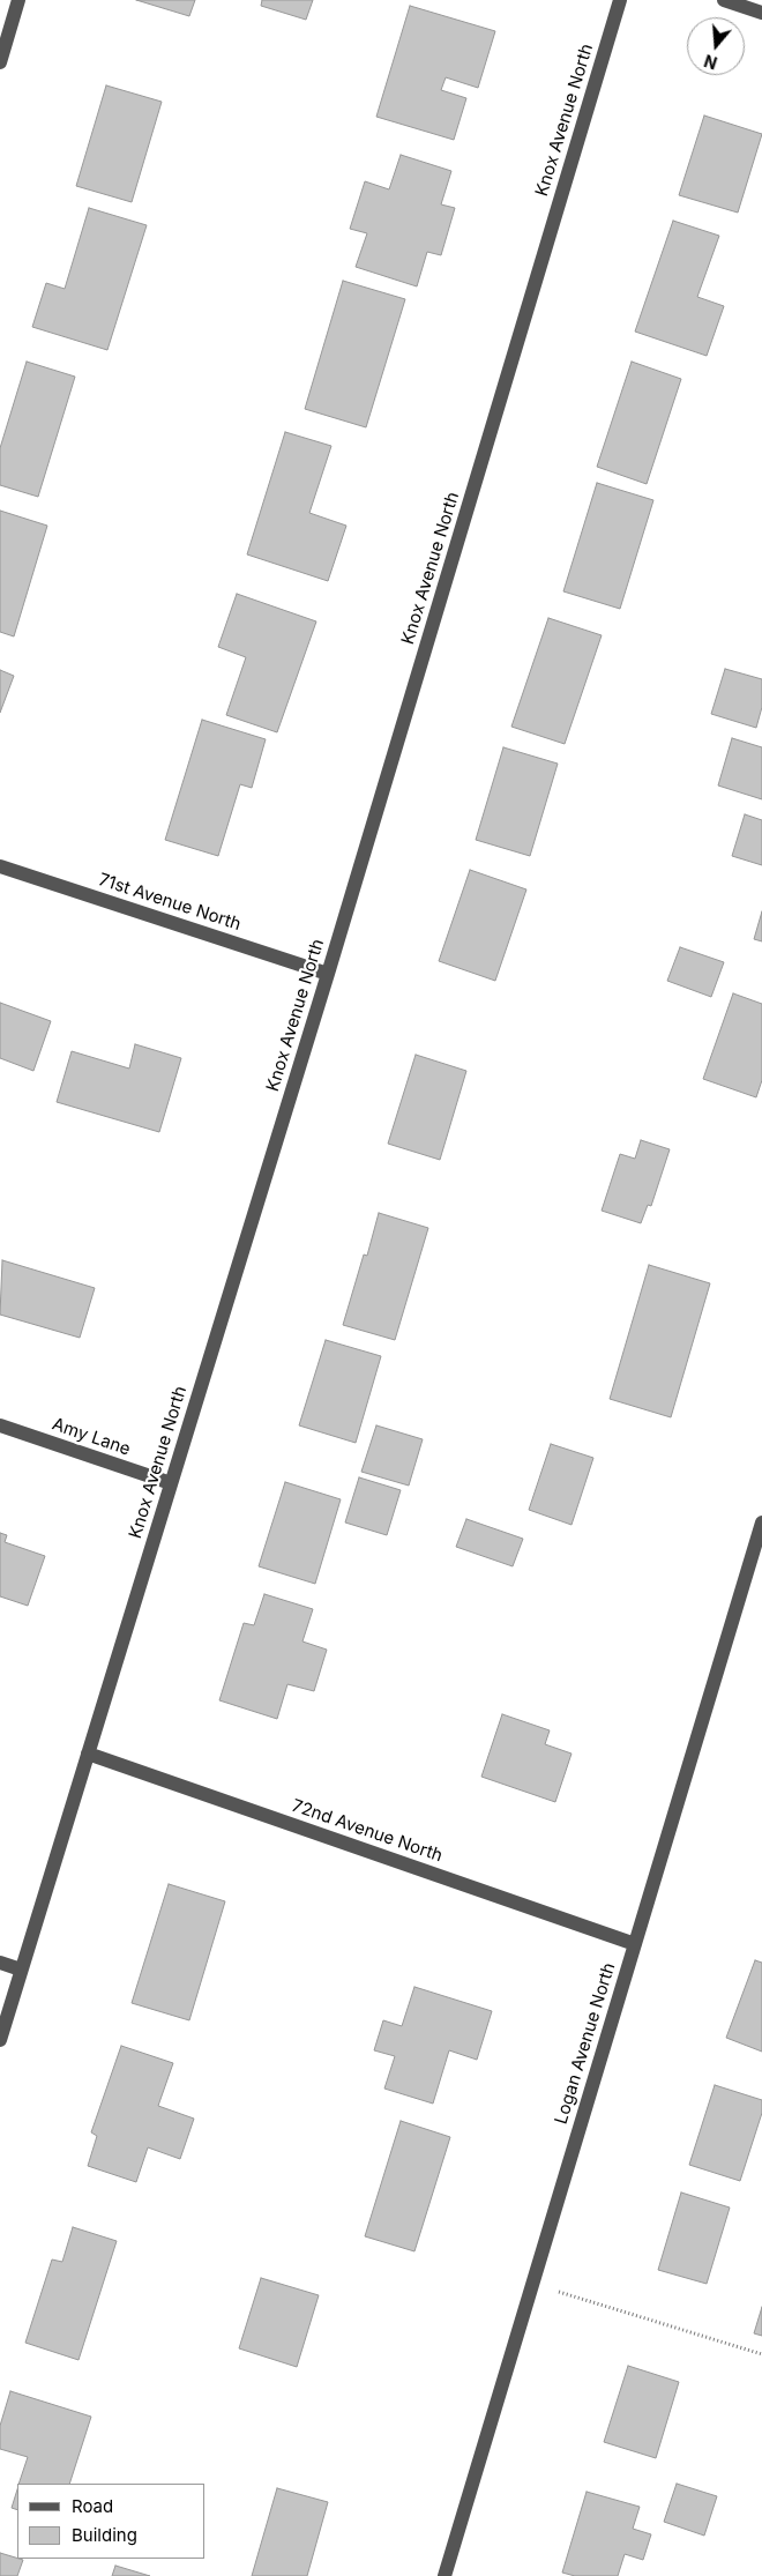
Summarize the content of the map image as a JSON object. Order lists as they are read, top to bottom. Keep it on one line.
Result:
{"streets":{"street":["Knox Avenue North","71st Avenue North","Amy Lane","72nd Avenue North","Logan Avenue North"]},"crossings":[["Knox Avenue North","71st Avenue North"],["Knox Avenue North","Amy Lane"],["Knox Avenue North","72nd Avenue North"],["72nd Avenue North","Logan Avenue North"]],"legend":["Road","Building"],"north":"bottom"}
